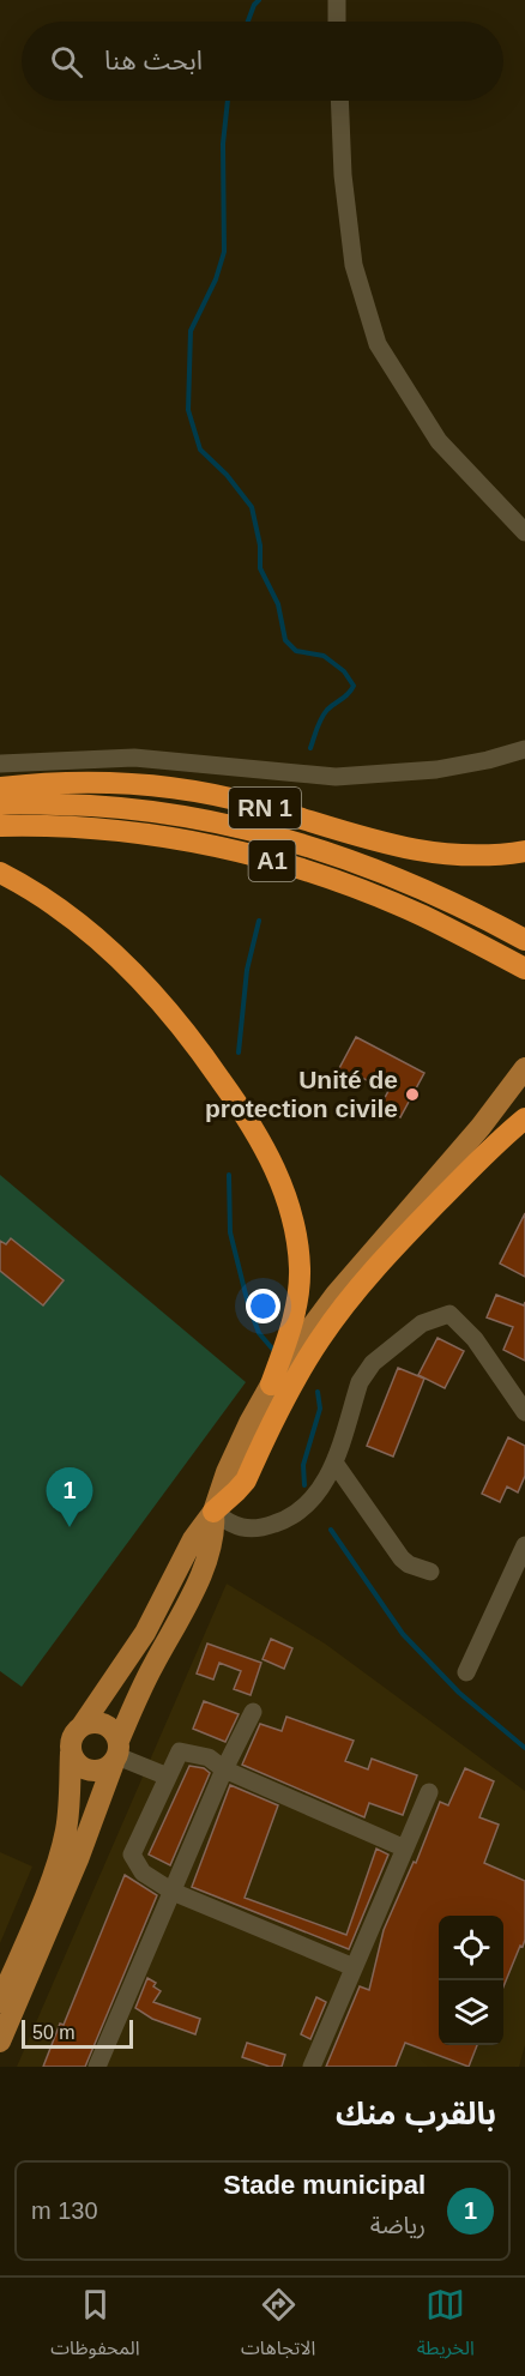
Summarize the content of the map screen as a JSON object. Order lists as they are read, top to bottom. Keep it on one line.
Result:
{"streets":{"highway":["RN 1","A1"]},"places":["Unité de protection civile"],"scale_bar":"50 m","page":{"search":"ابحث هنا","pins":"1","scale":"50 m","heading":"بالقرب منك","list":[{"mark":"1","name":"Stade municipal","note":"رياضة","value":"130 m"}],"nav":["الخريطة","الاتجاهات","المحفوظات"]}}
